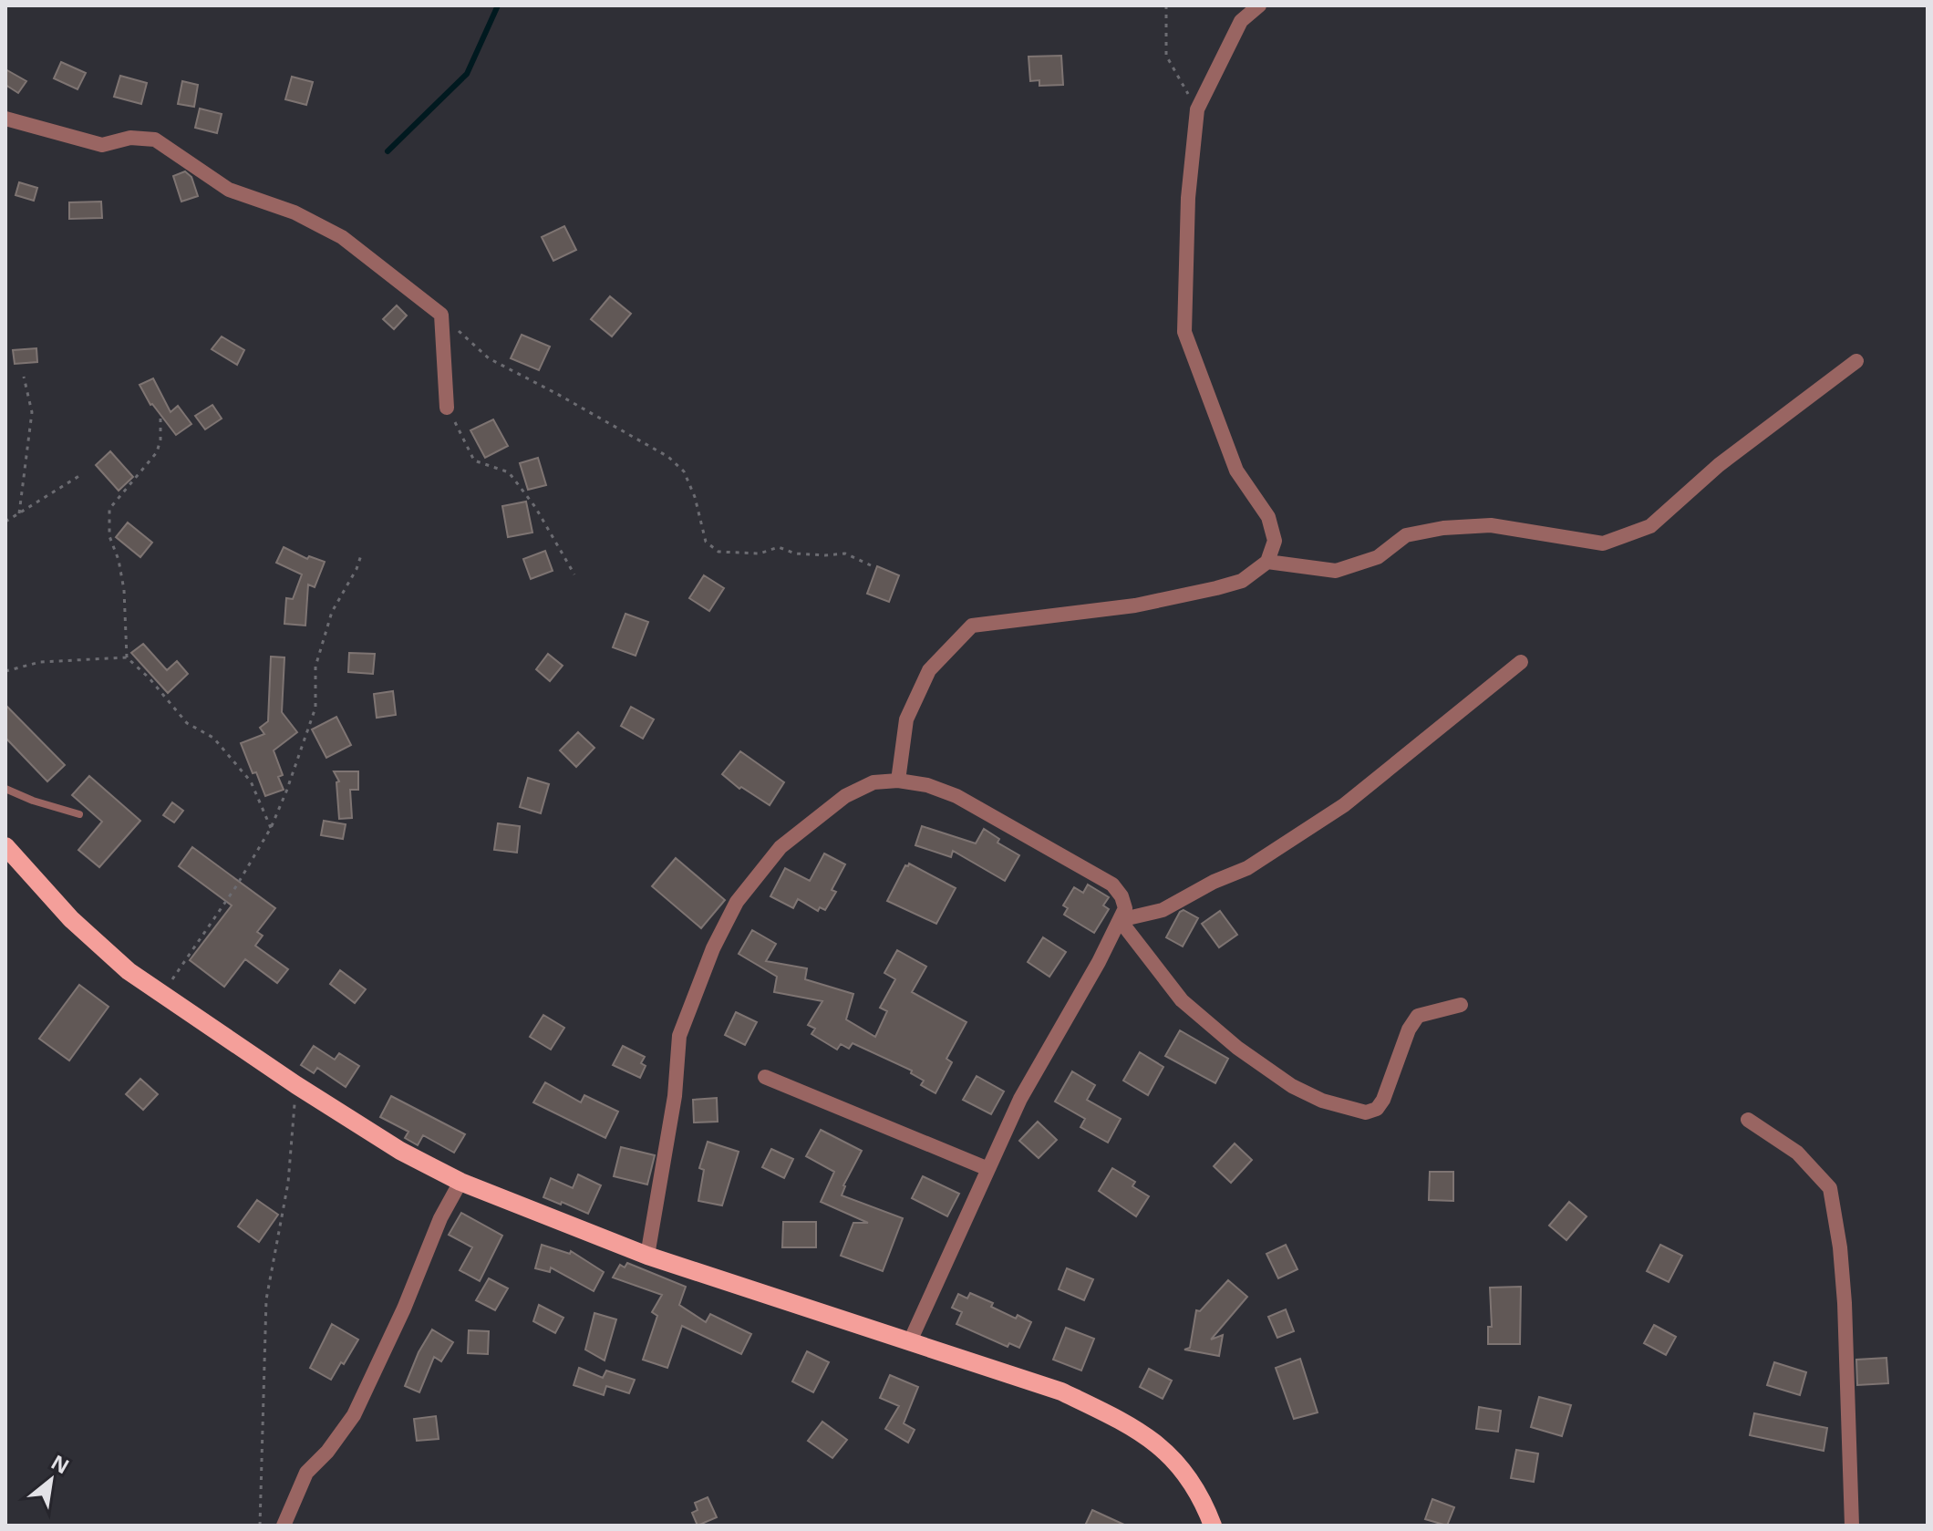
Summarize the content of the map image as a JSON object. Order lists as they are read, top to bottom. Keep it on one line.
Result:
{"north":"top right"}
